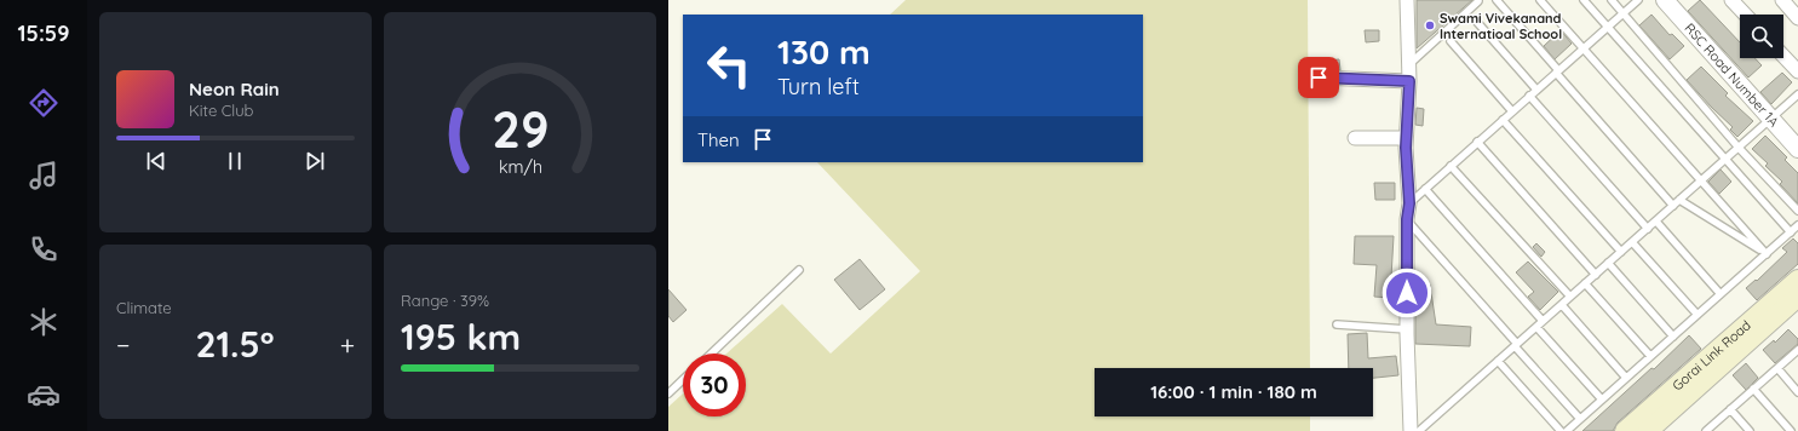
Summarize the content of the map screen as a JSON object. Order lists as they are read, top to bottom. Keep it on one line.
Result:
{"streets":{"main road":["Gorai Link Road"],"street":["RSC Road Number 1A"]},"places":["Swami Vivekanand Internatioal School"],"page":{"tabs":"15:59","turn":["130 m","Turn left"],"song":["Neon Rain","Kite Club"],"then":"Then","tile":["Climate",["Range · 39%","195 km"]],"heat":["−","21.5°","+"],"limit":"30","trip":"16:00 · 1 min · 180 m","gauge":["29","km/h"]}}
